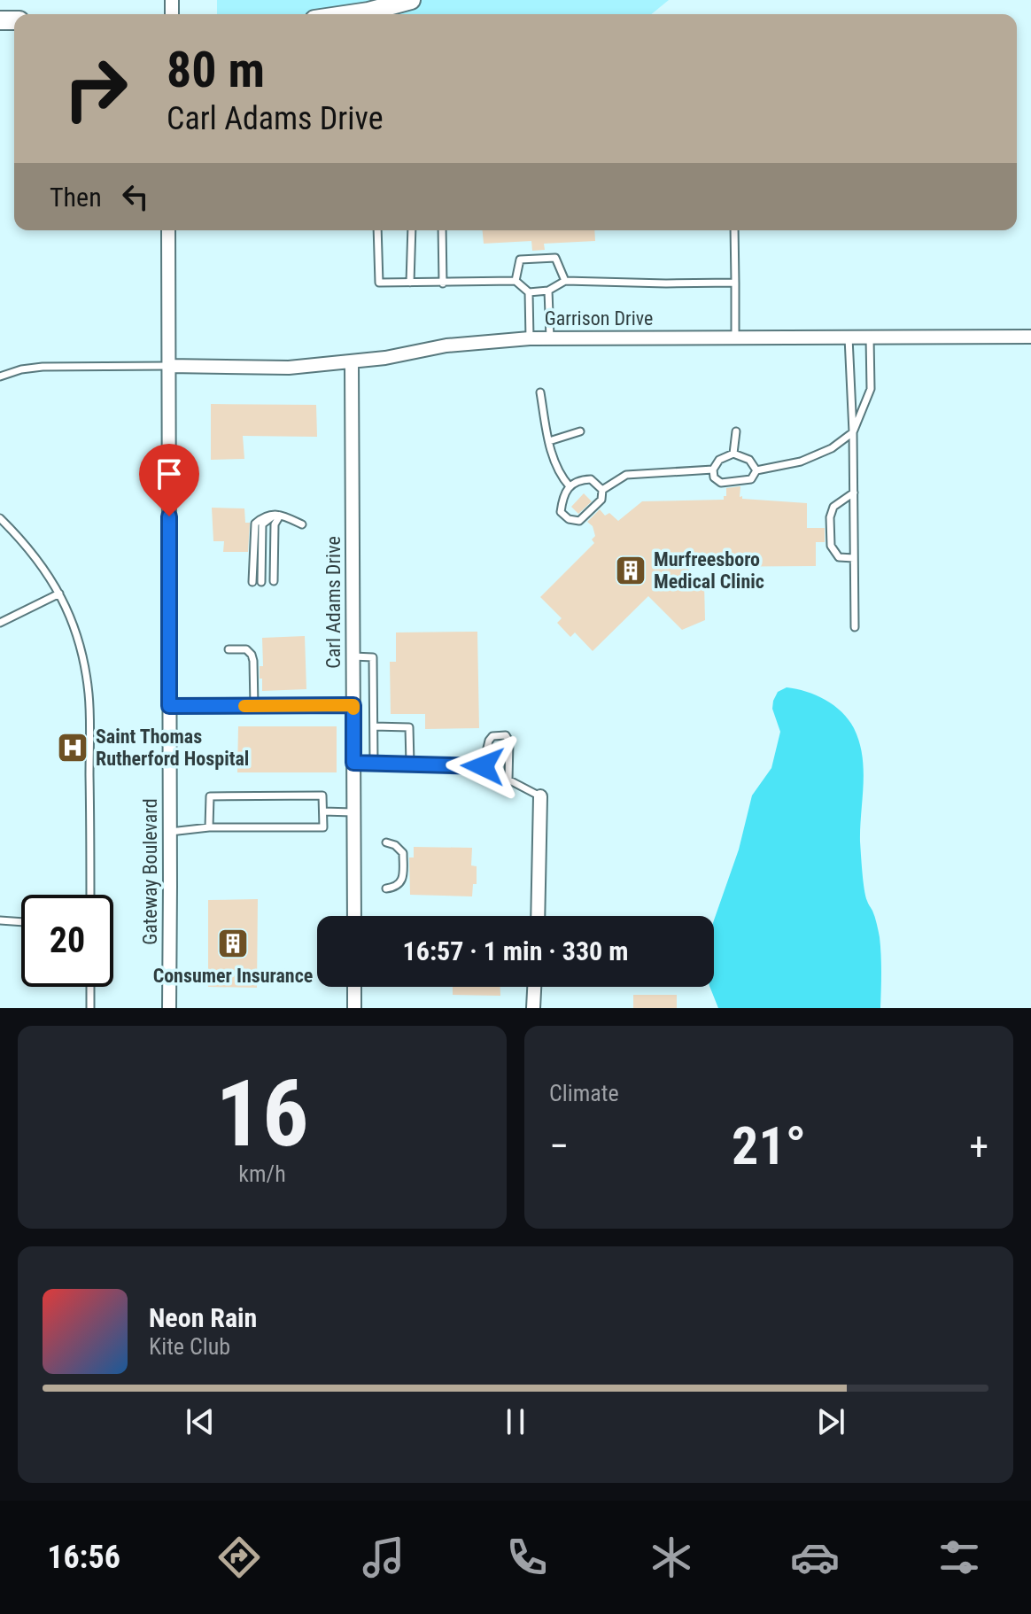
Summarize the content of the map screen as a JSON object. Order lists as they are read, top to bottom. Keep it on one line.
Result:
{"streets":{"street":["Garrison Drive","Carl Adams Drive","Gateway Boulevard"]},"crossings":[["Garrison Drive","Carl Adams Drive"],["Garrison Drive","Gateway Boulevard"]],"places":{"building":["Murfreesboro Medical Clinic","Consumer Insurance"],"hospital":["Saint Thomas Rutherford Hospital"]},"page":{"turn":["80 m","Carl Adams Drive"],"then":"Then","limit":"20","trip":"16:57 · 1 min · 330 m","tile":[["16","km/h"],"Climate"],"heat":["−","21°","+"],"song":["Neon Rain","Kite Club"],"tabs":"16:56"}}
